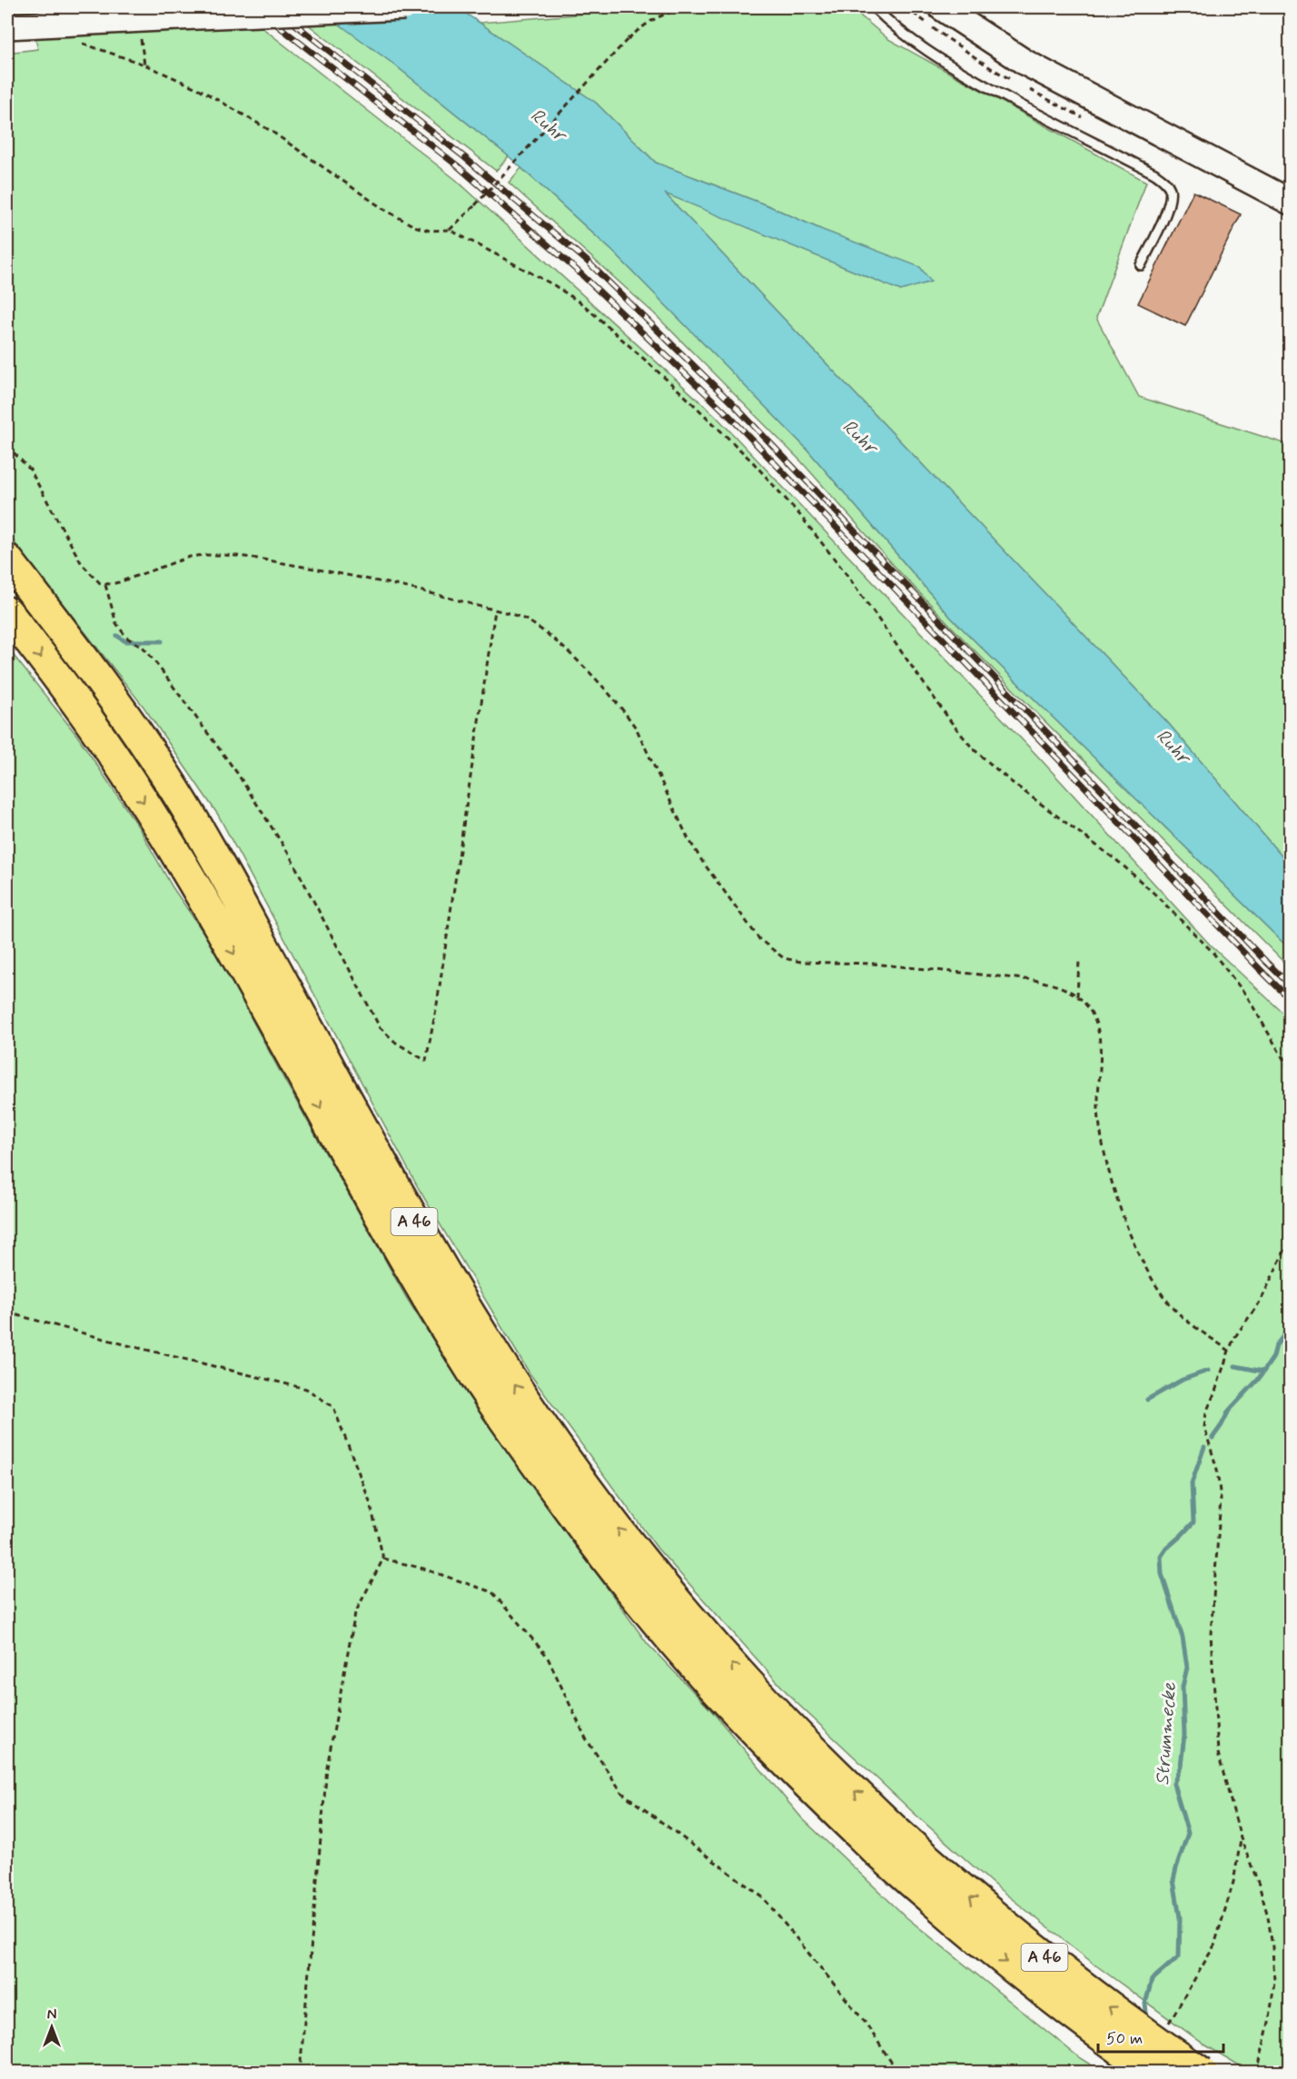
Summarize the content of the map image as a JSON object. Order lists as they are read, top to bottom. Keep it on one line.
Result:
{"streets":{"highway":["A 46"]},"water":["Ruhr","Strummecke"],"scale_bar":"50 m","north":"top"}
